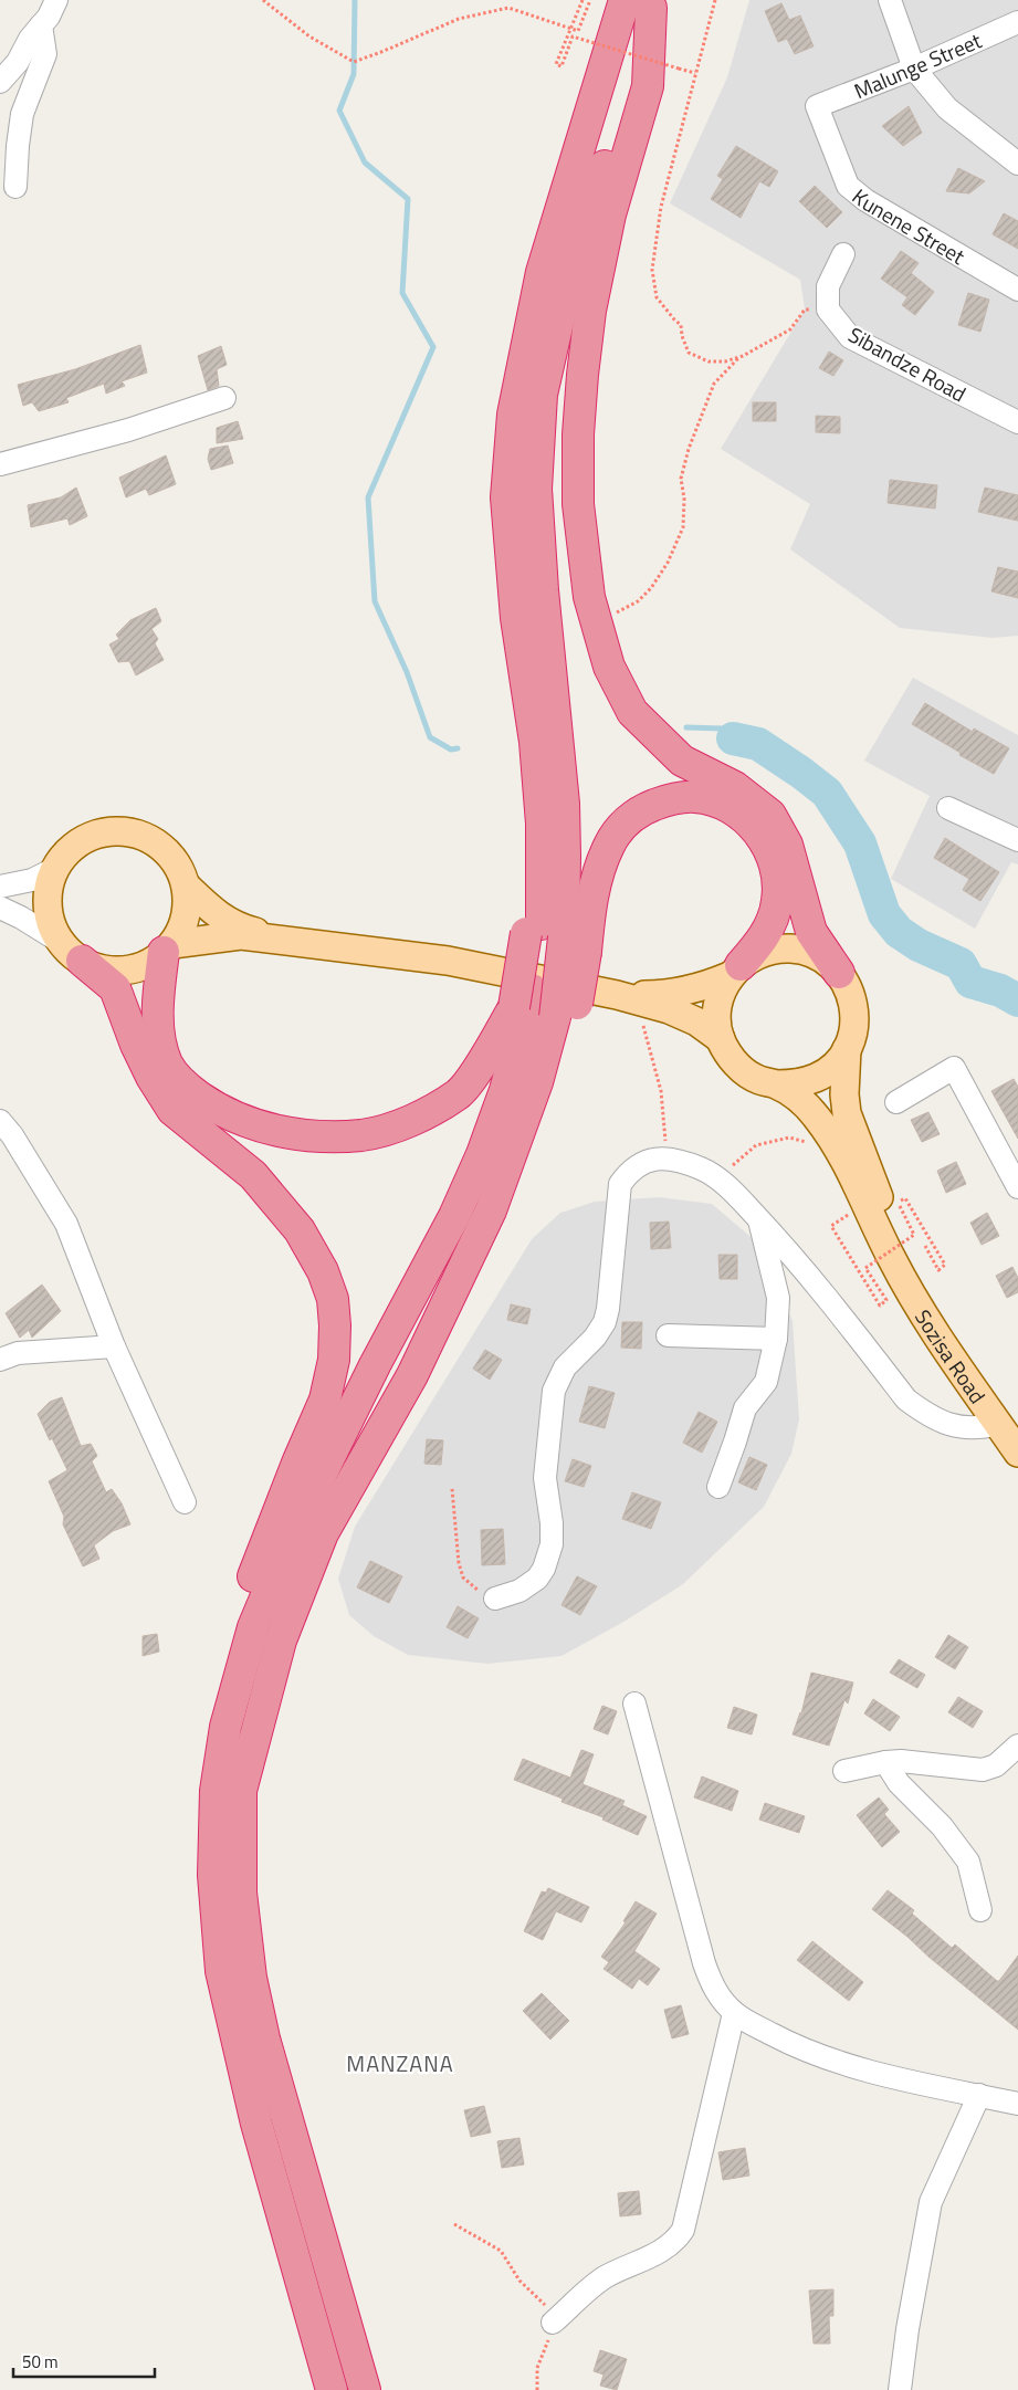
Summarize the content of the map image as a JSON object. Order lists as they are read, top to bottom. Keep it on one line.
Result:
{"streets":{"main road":["Sozisa Road"],"street":["Malunge Street","Kunene Street","Sibandze Road"]},"crossings":[["Malunge Street","Kunene Street"]],"districts":["MANZANA"],"scale_bar":"50 m"}
